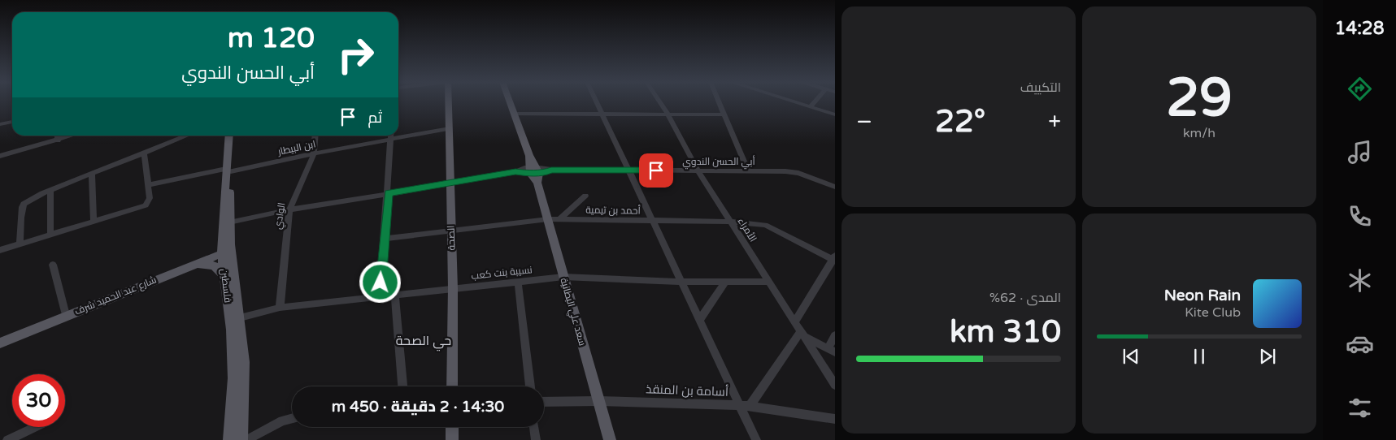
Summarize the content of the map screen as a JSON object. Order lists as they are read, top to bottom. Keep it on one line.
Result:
{"streets":{"main road":["الصحة","فلسطين","شارع عبد الحميد شرف","سعد علي البطانية"],"street":["ابن البيطار","أبي الحسن الندوي","أحمد بن تيمية","الوادي","الأمراء","نسيبة بنت كعب","أسامة بن المنقذ"]},"crossings":[["ابن البيطار","الوادي"],["ابن البيطار","الصحة"],["ابن البيطار","فلسطين"],["أبي الحسن الندوي","الوادي"],["أبي الحسن الندوي","الأمراء"],["أبي الحسن الندوي","الصحة"],["أبي الحسن الندوي","فلسطين"],["أبي الحسن الندوي","سعد علي البطانية"],["أحمد بن تيمية","الأمراء"],["أحمد بن تيمية","الصحة"],["أحمد بن تيمية","سعد علي البطانية"],["الوادي","نسيبة بنت كعب"],["الأمراء","نسيبة بنت كعب"],["الصحة","نسيبة بنت كعب"],["نسيبة بنت كعب","فلسطين"],["نسيبة بنت كعب","سعد علي البطانية"],["فلسطين","شارع عبد الحميد شرف"],["سعد علي البطانية","أسامة بن المنقذ"]],"districts":["حي الصحة"],"page":{"tabs":"14:28","tile":[["29","km/h"],"التكييف",["المدى · 62%","310 km"]],"turn":["120 m","أبي الحسن الندوي"],"then":"ثم","heat":["−","22°","+"],"song":["Neon Rain","Kite Club"],"limit":"30","trip":"14:30 · 2 دقيقة · 450 m"}}
